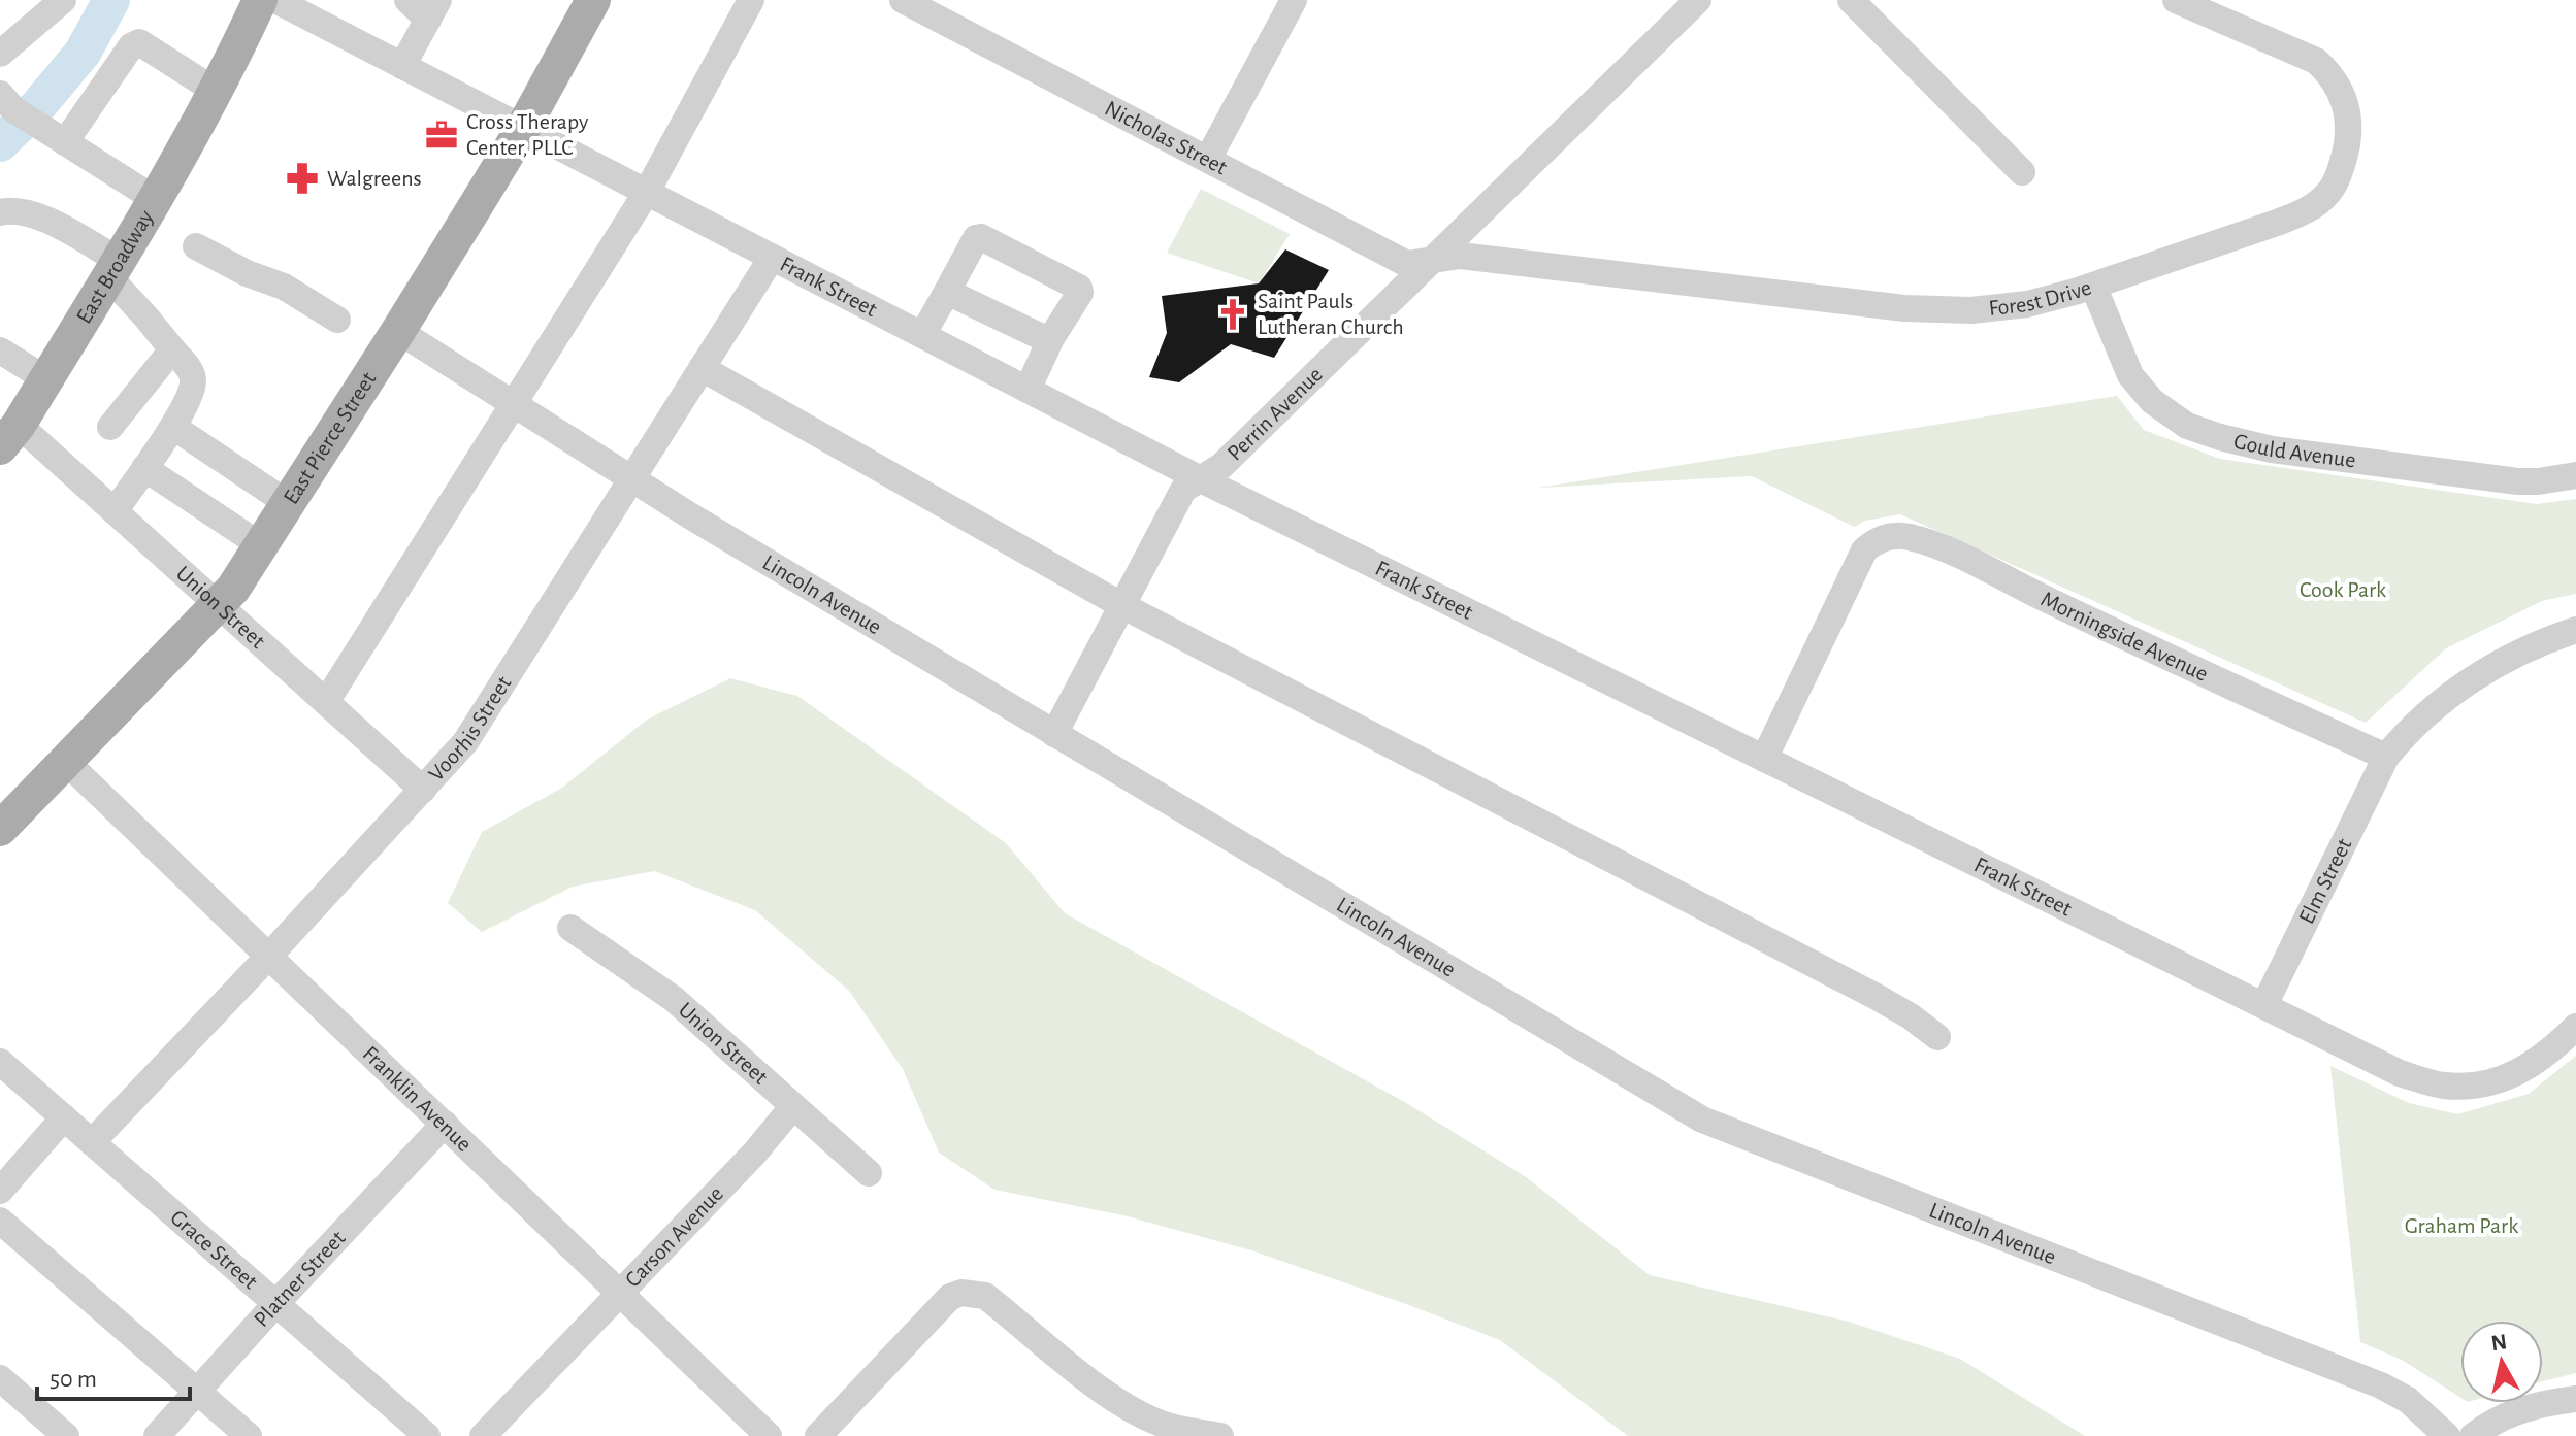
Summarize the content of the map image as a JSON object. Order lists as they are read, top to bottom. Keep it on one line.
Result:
{"streets":{"main road":["East Broadway","East Pierce Street"],"street":["Nicholas Street","Frank Street","Forest Drive","Perrin Avenue","Gould Avenue","Lincoln Avenue","Union Street","Morningside Avenue","Voorhis Street","Elm Street","Franklin Avenue","Carson Avenue","Grace Street","Platner Street"]},"crossings":[["Nicholas Street","Forest Drive"],["Nicholas Street","Perrin Avenue"],["East Broadway","Frank Street"],["East Broadway","Union Street"],["Frank Street","Perrin Avenue"],["Frank Street","East Pierce Street"],["Frank Street","Morningside Avenue"],["Frank Street","Voorhis Street"],["Frank Street","Elm Street"],["Forest Drive","Perrin Avenue"],["Forest Drive","Gould Avenue"],["Perrin Avenue","Lincoln Avenue"],["East Pierce Street","Lincoln Avenue"],["East Pierce Street","Union Street"],["East Pierce Street","Franklin Avenue"],["Lincoln Avenue","Voorhis Street"],["Union Street","Voorhis Street"],["Union Street","Carson Avenue"],["Morningside Avenue","Elm Street"],["Voorhis Street","Franklin Avenue"],["Voorhis Street","Grace Street"],["Franklin Avenue","Carson Avenue"],["Franklin Avenue","Platner Street"],["Grace Street","Platner Street"]],"parks":["Cook Park","Graham Park"],"places":{"office":["Cross Therapy Center, PLLC"],"pharmacy":["Walgreens"],"church":["Saint Pauls Lutheran Church"]},"scale_bar":"50 m","north":"top"}
